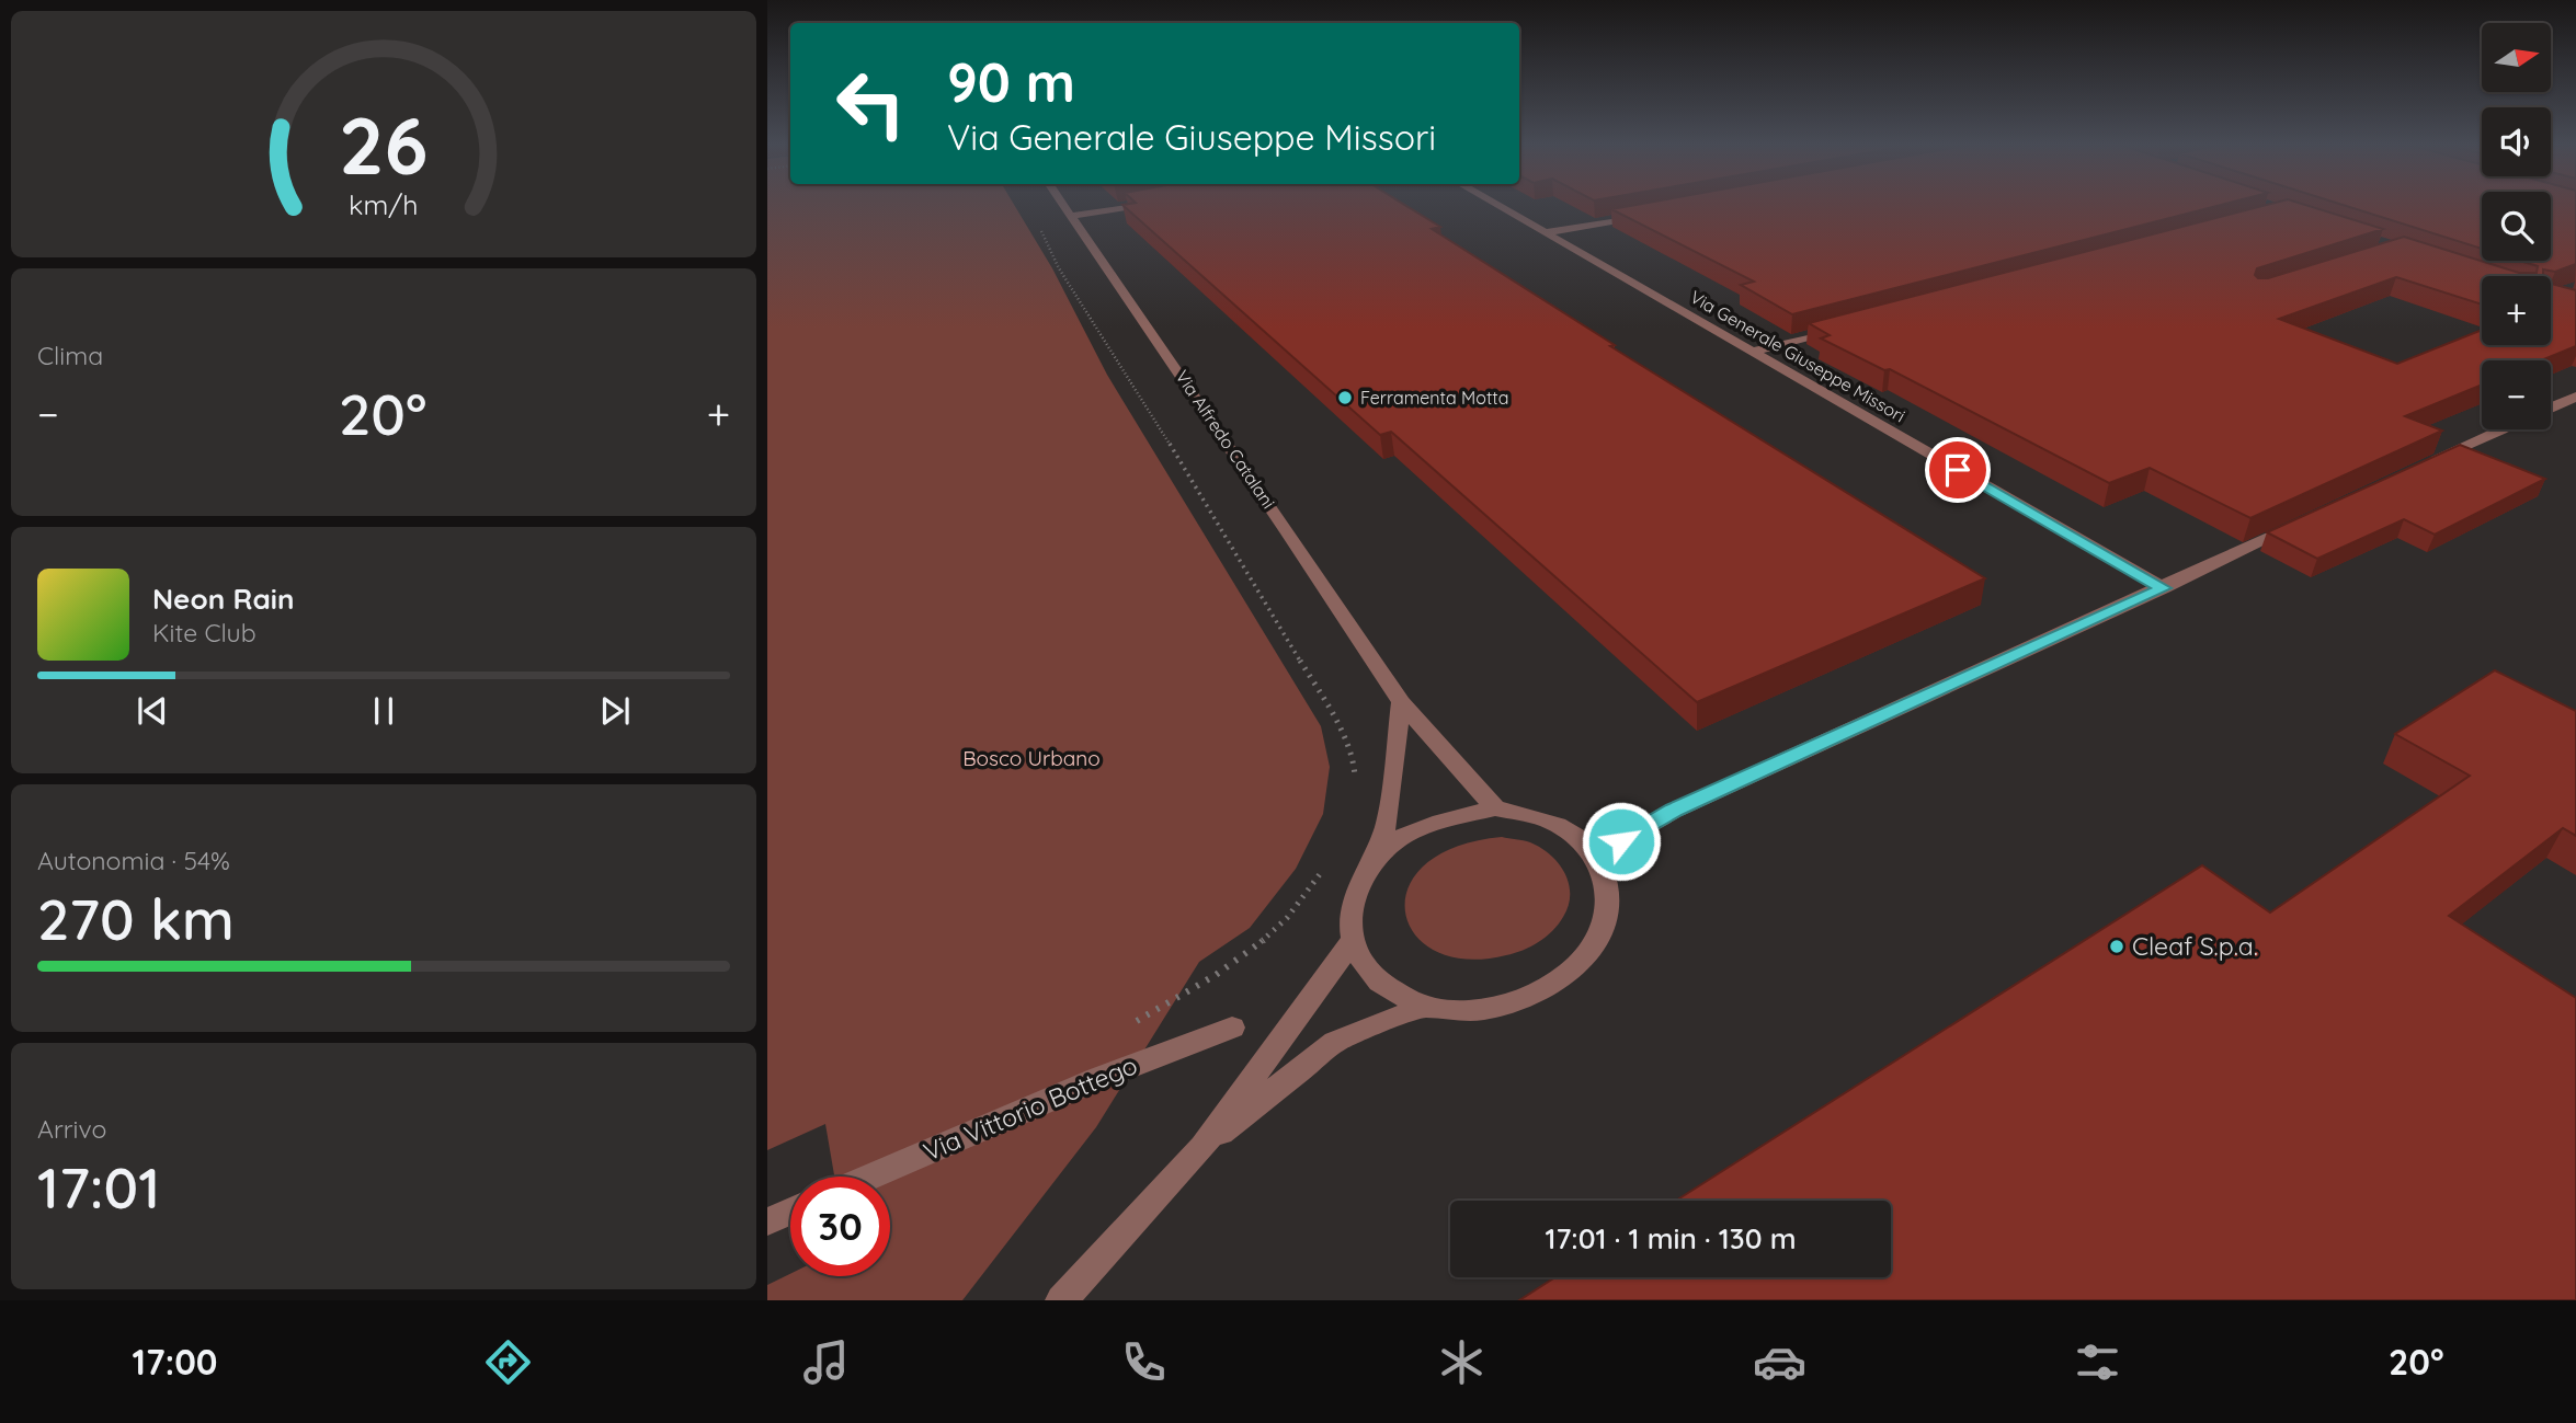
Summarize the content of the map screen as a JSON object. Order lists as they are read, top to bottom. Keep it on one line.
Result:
{"streets":{"street":["Via Generale Giuseppe Missori","Via Alfredo Catalani","Via Vittorio Bottego"]},"parks":["Bosco Urbano"],"places":["Ferramenta Motta","Cleaf S.p.a."],"north":"right","page":{"map_buttons":["+","−"],"turn":["90 m","Via Generale Giuseppe Missori"],"tile":["Clima",["Autonomia · 54%","270 km"],["Arrivo","17:01"]],"heat":["−","20°","+"],"song":["Neon Rain","Kite Club"],"limit":"30","trip":"17:01 · 1 min · 130 m","tabs":["17:00","20°"],"gauge":["26","km/h"]}}
